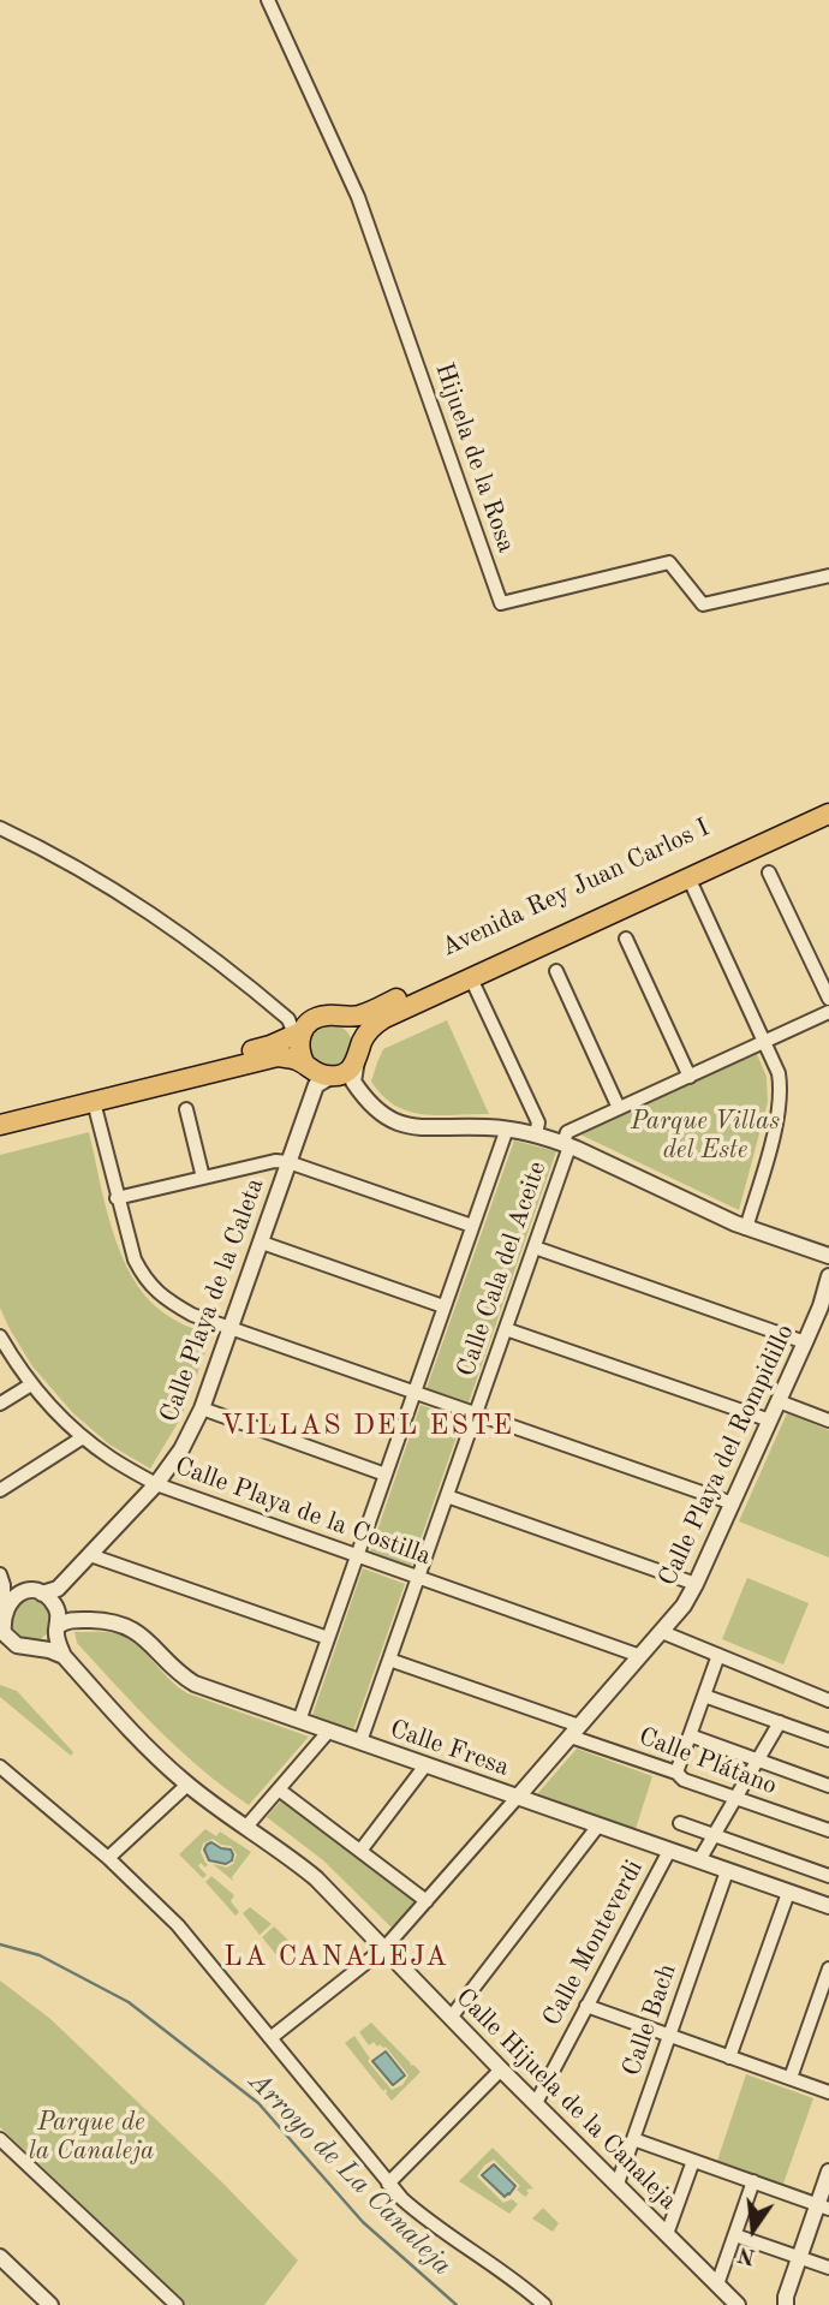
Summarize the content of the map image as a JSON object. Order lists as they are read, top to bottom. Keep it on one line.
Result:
{"streets":{"main road":["Avenida Rey Juan Carlos I"],"street":["Hijuela de la Rosa","Calle Cala del Aceite","Calle Playa de la Caleta","Calle Playa del Rompidillo","Calle Playa de la Costilla","Calle Fresa","Calle Plátano","Calle Monteverdi","Calle Bach","Calle Hijuela de la Canaleja"]},"crossings":[["Avenida Rey Juan Carlos I","Calle Playa de la Caleta"],["Calle Cala del Aceite","Calle Playa de la Costilla"],["Calle Cala del Aceite","Calle Fresa"],["Calle Cala del Aceite","Calle Plátano"],["Calle Playa de la Caleta","Calle Playa de la Costilla"],["Calle Playa de la Caleta","Calle Fresa"],["Calle Playa de la Caleta","Calle Hijuela de la Canaleja"],["Calle Playa del Rompidillo","Calle Playa de la Costilla"],["Calle Playa del Rompidillo","Calle Fresa"],["Calle Playa del Rompidillo","Calle Plátano"],["Calle Playa del Rompidillo","Calle Hijuela de la Canaleja"],["Calle Fresa","Calle Monteverdi"],["Calle Fresa","Calle Bach"],["Calle Fresa","Calle Hijuela de la Canaleja"],["Calle Monteverdi","Calle Hijuela de la Canaleja"],["Calle Bach","Calle Hijuela de la Canaleja"]],"districts":["VILLAS DEL ESTE","LA CANALEJA"],"water":["Arroyo de La Canaleja"],"parks":["Parque Villas del Este","Parque de la Canaleja"],"north":"bottom"}
